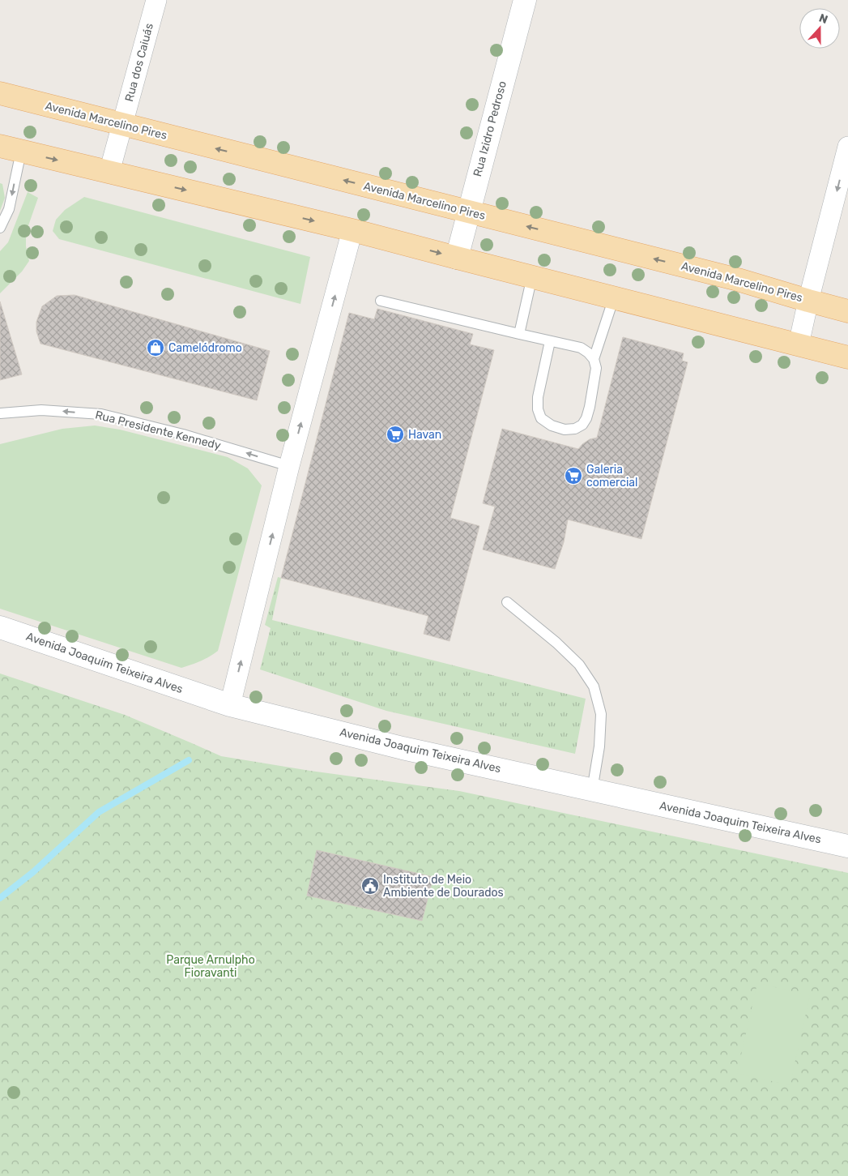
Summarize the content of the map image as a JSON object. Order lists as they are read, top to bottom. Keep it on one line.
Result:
{"streets":{"main road":["Avenida Marcelino Pires","Rua Izidro Pedroso","Avenida Joaquim Teixeira Alves"],"street":["Rua dos Caiuás"],"lane":["Rua Presidente Kennedy"]},"crossings":[["Rua dos Caiuás","Avenida Marcelino Pires"],["Avenida Marcelino Pires","Rua Izidro Pedroso"]],"one_way":["Rua Presidente Kennedy"],"parks":["Parque Arnulpho Fioravanti"],"places":{"shop":["Camelódromo"],"supermarket":["Havan","Galeria comercial"],"public building":["Instituto de Meio Ambiente de Dourados"]},"north":"top"}
